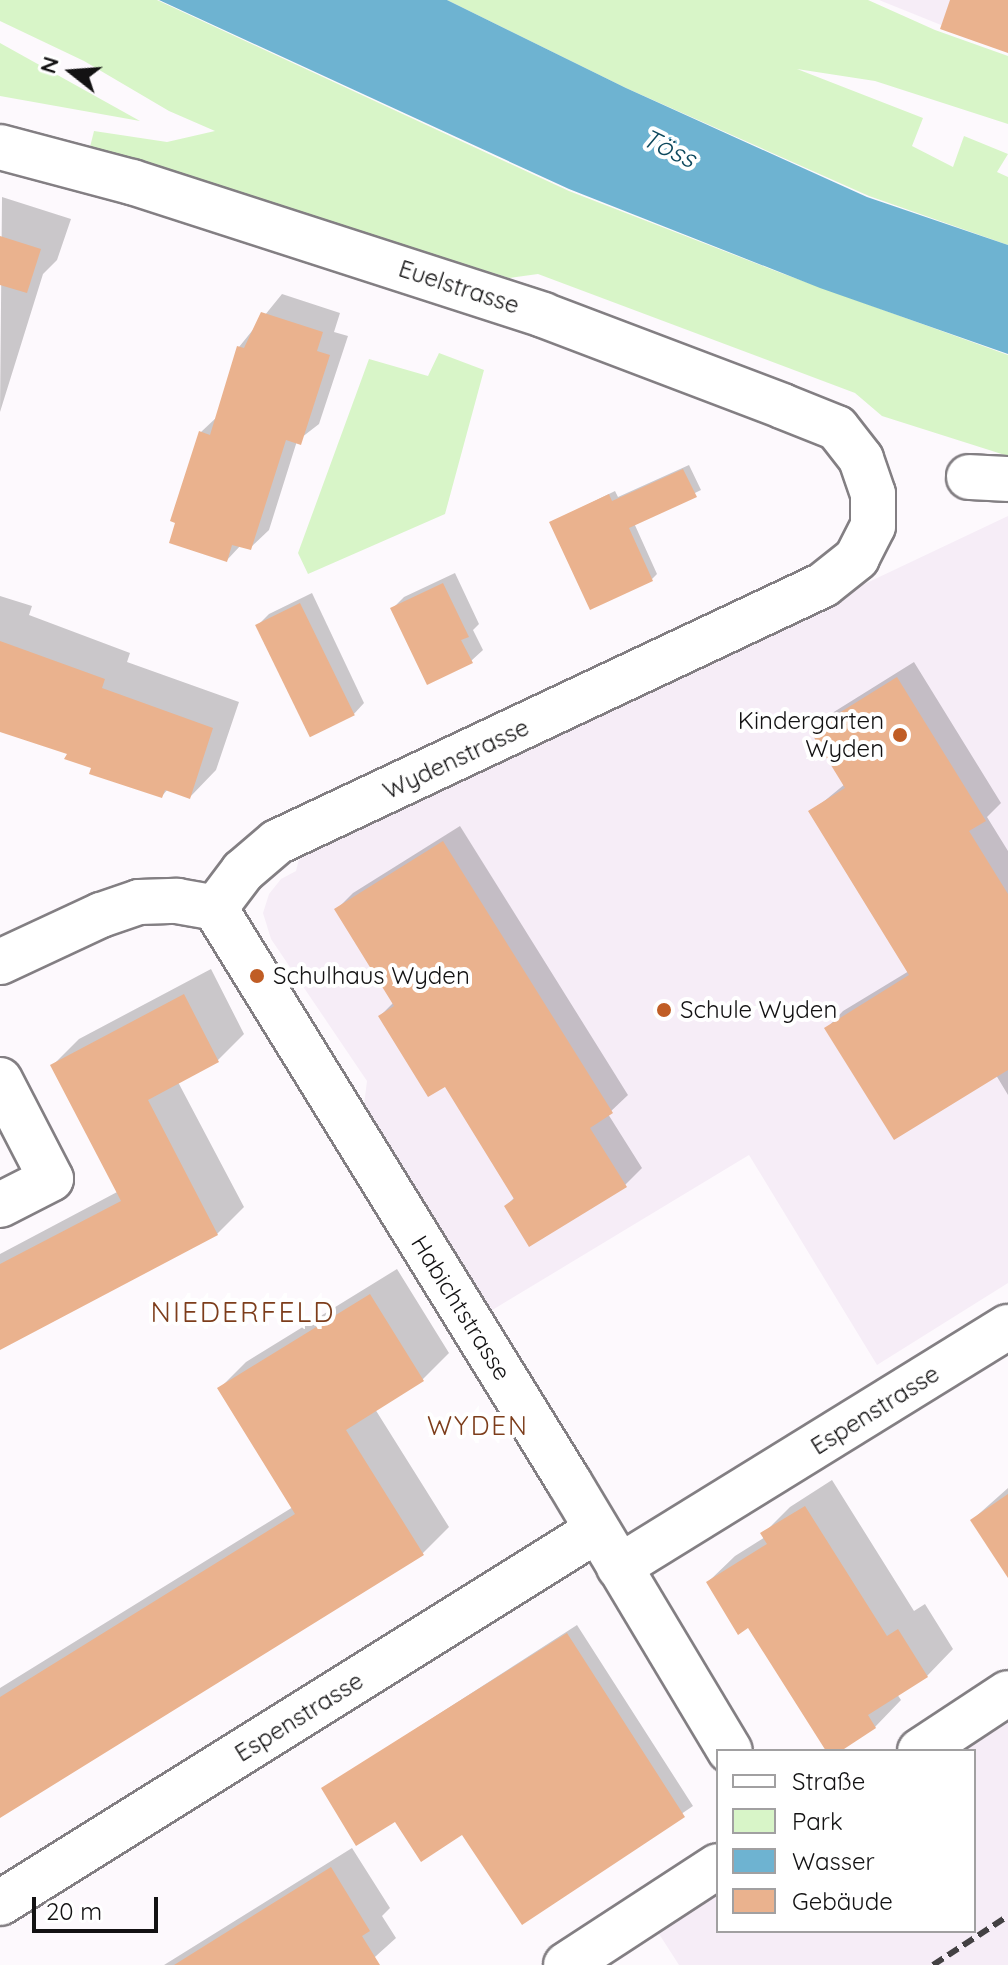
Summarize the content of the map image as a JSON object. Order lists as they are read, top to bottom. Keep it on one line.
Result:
{"streets":{"street":["Euelstrasse","Wydenstrasse","Habichtstrasse","Espenstrasse"]},"crossings":[["Euelstrasse","Wydenstrasse"],["Wydenstrasse","Habichtstrasse"],["Habichtstrasse","Espenstrasse"]],"districts":["NIEDERFELD","WYDEN"],"water":["Töss"],"places":["Kindergarten Wyden","Schulhaus Wyden","Schule Wyden"],"legend":["Straße","Park","Wasser","Gebäude"],"scale_bar":"20 m","north":"left"}
